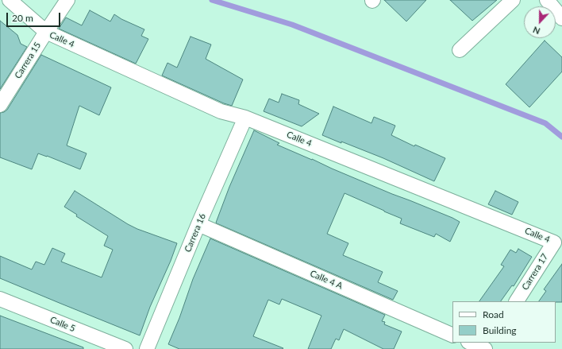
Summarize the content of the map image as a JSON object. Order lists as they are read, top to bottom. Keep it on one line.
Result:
{"streets":{"street":["Calle 4","Carrera 15","Carrera 16","Carrera 17","Calle 4 A","Calle 5"]},"crossings":[["Calle 4","Carrera 15"],["Calle 4","Carrera 16"],["Calle 4","Carrera 17"],["Carrera 16","Calle 4 A"]],"legend":["Road","Building"],"scale_bar":"20 m","north":"bottom"}
